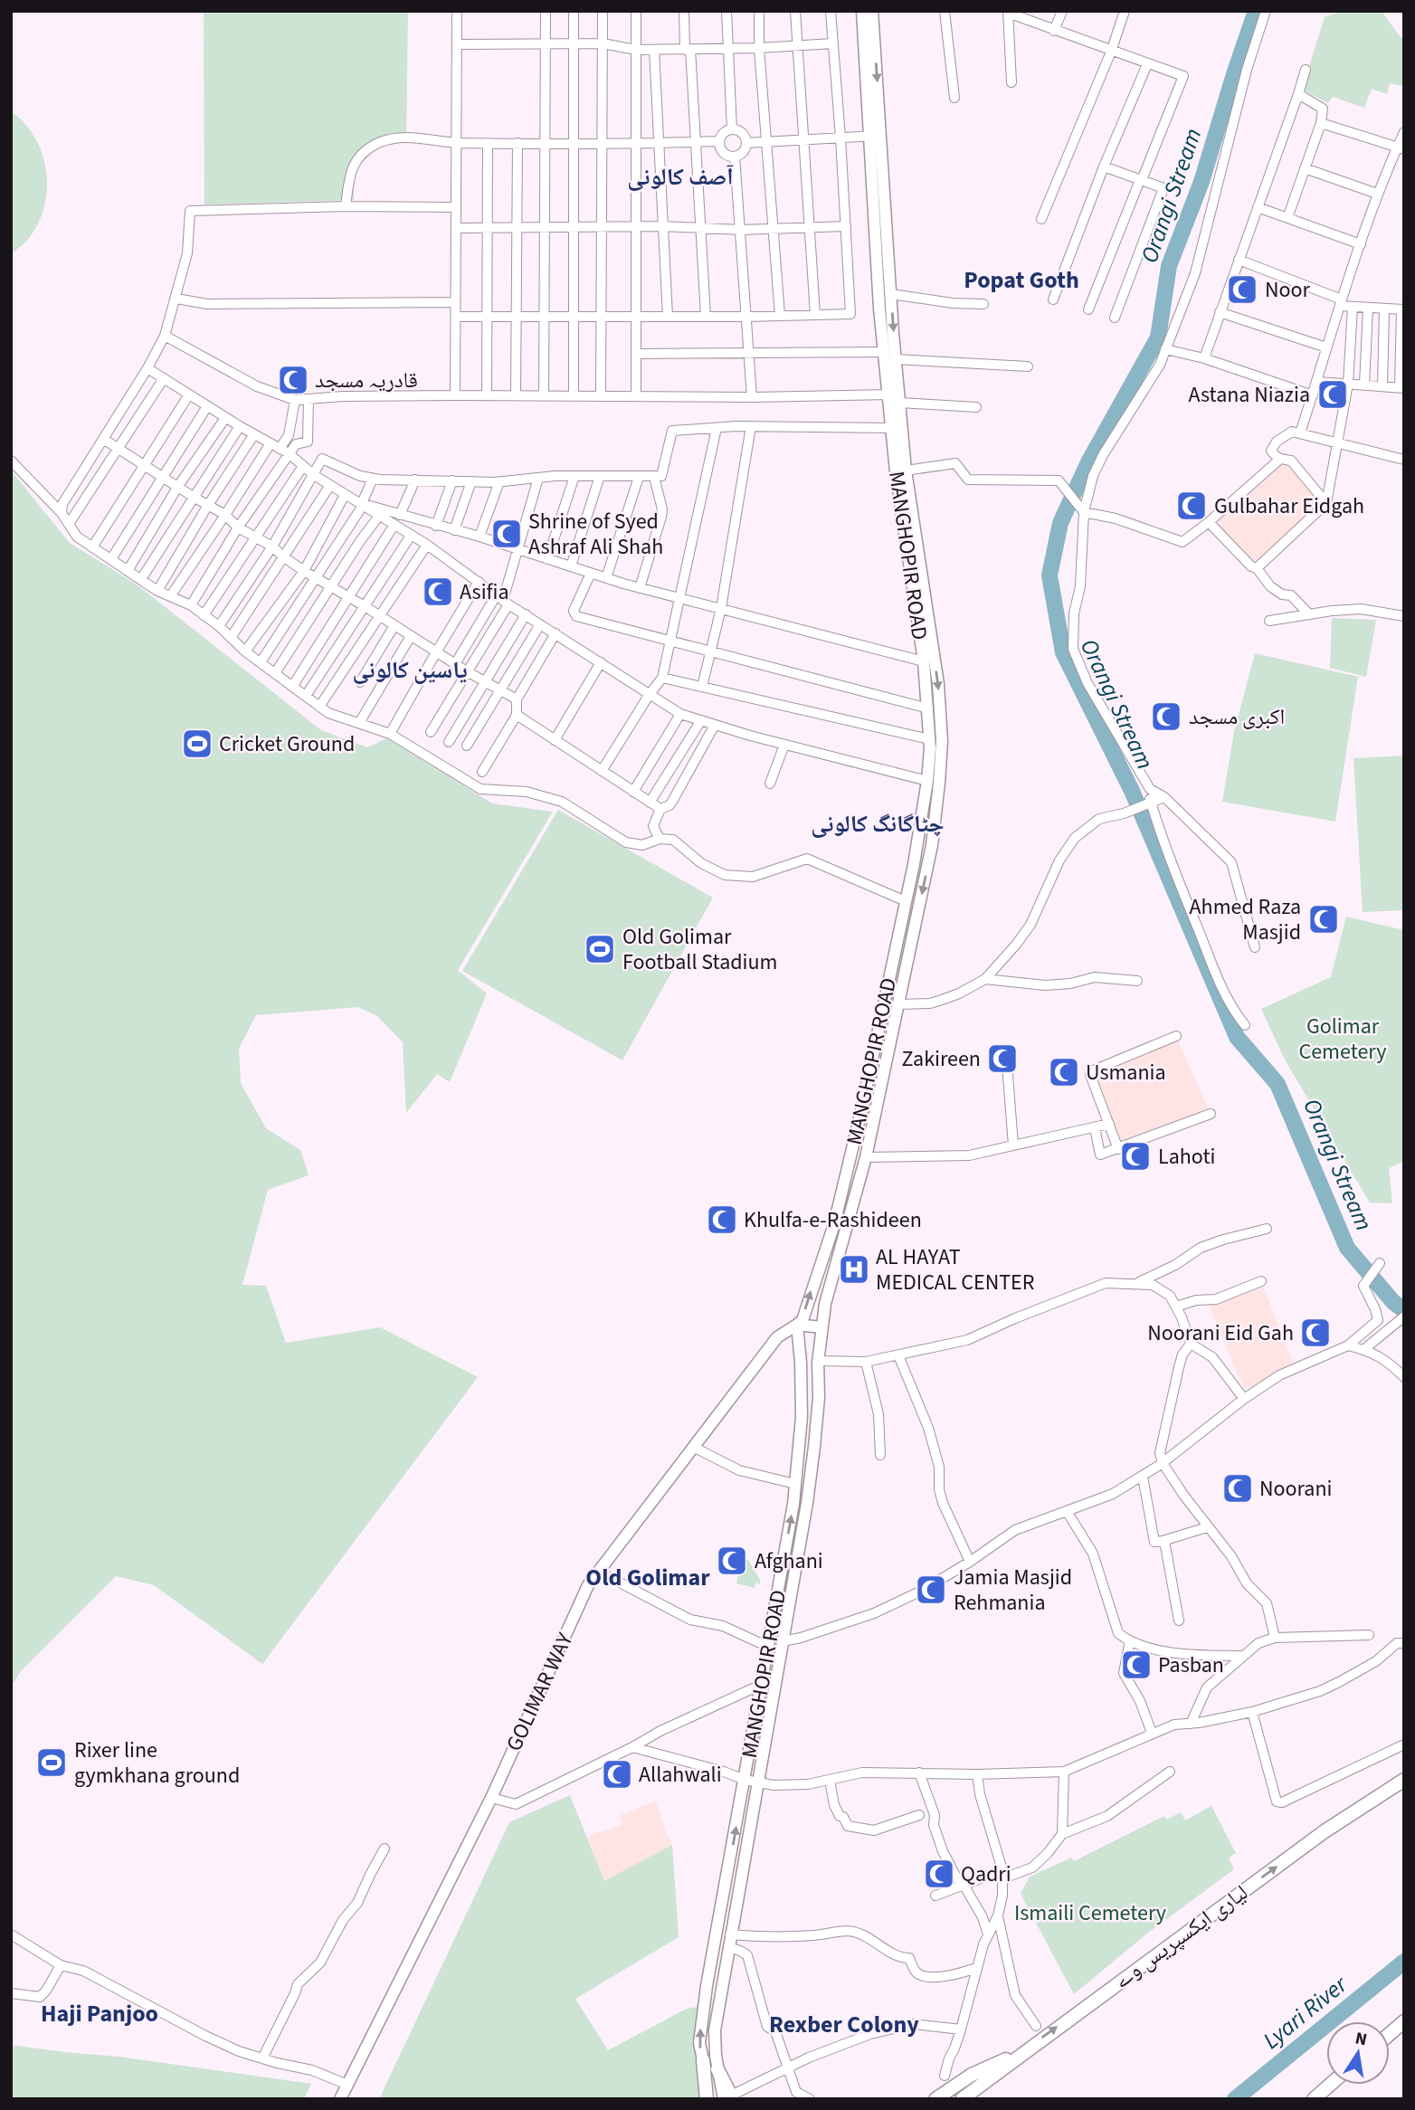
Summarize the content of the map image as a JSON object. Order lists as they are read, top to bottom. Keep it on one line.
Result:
{"streets":{"highway":["لیاری ایکسپریس وے"],"main road":["MANGHOPIR ROAD","GOLIMAR WAY"]},"crossings":[["MANGHOPIR ROAD","GOLIMAR WAY"]],"one_way":["لیاری ایکسپریس وے"],"districts":["آصف کالونی","Popat Goth","یاسین کالونی","چٹاگانگ کالونی","Old Golimar","Haji Panjoo","Rexber Colony"],"water":["Orangi Stream","Lyari River"],"parks":["Golimar Cemetery","Ismaili Cemetery"],"places":{"mosque":["Noor","قادریہ مسجد","Astana Niazia","Gulbahar Eidgah","Shrine of Syed Ashraf Ali Shah","Asifia","اکبری مسجد","Ahmed Raza Masjid","Zakireen","Usmania","Lahoti","Khulfa-e-Rashideen","Noorani Eid Gah","Noorani","Afghani","Jamia Masjid Rehmania","Pasban","Allahwali","Qadri"],"sports":["Cricket Ground","Old Golimar Football Stadium","Rixer line gymkhana ground"],"hospital":["AL HAYAT MEDICAL CENTER"]},"north":"top"}
